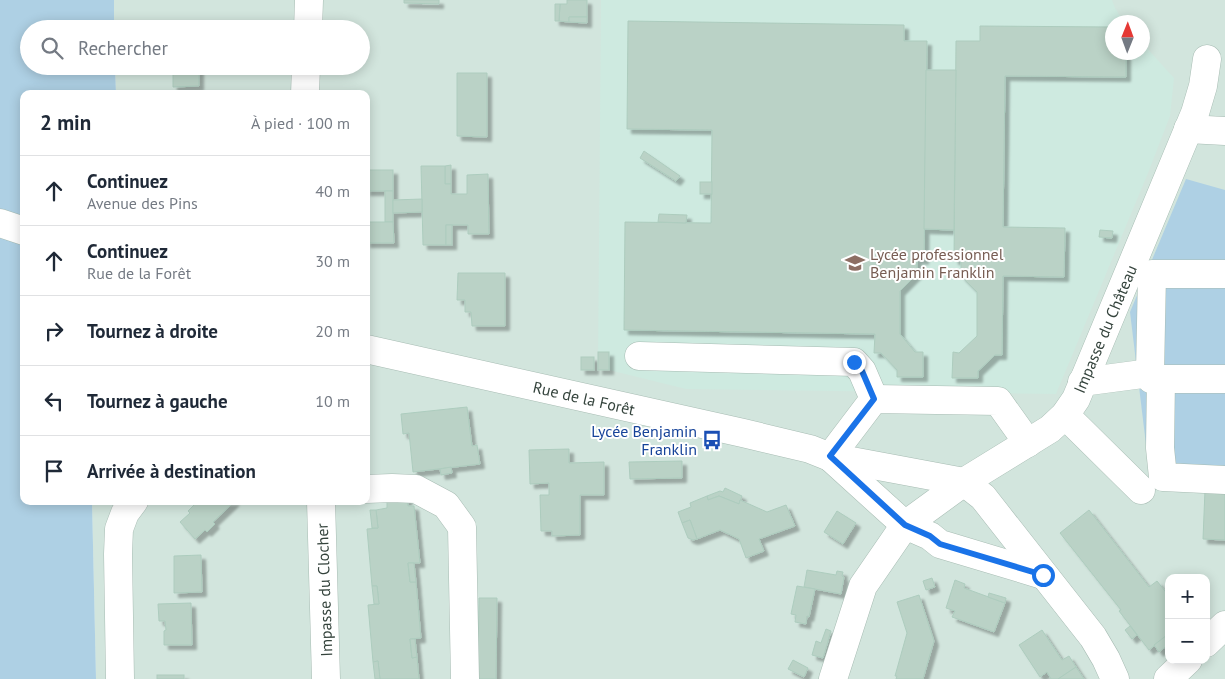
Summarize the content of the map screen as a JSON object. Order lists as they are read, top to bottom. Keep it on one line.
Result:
{"streets":{"street":["Impasse du Château","Rue de la Forêt","Impasse du Clocher"]},"crossings":[["Impasse du Château","Rue de la Forêt"]],"places":{"school or university":["Lycée professionnel Benjamin Franklin"],"bus stop":["Lycée Benjamin Franklin"]},"north":"top","page":{"search":"Rechercher","heading":["2 min","À pied · 100 m"],"list":[["Continuez","Avenue des Pins","40 m"],["Continuez","Rue de la Forêt","30 m"],["Tournez à droite","20 m"],["Tournez à gauche","10 m"],"Arrivée à destination"],"map_buttons":["+","−"]}}
